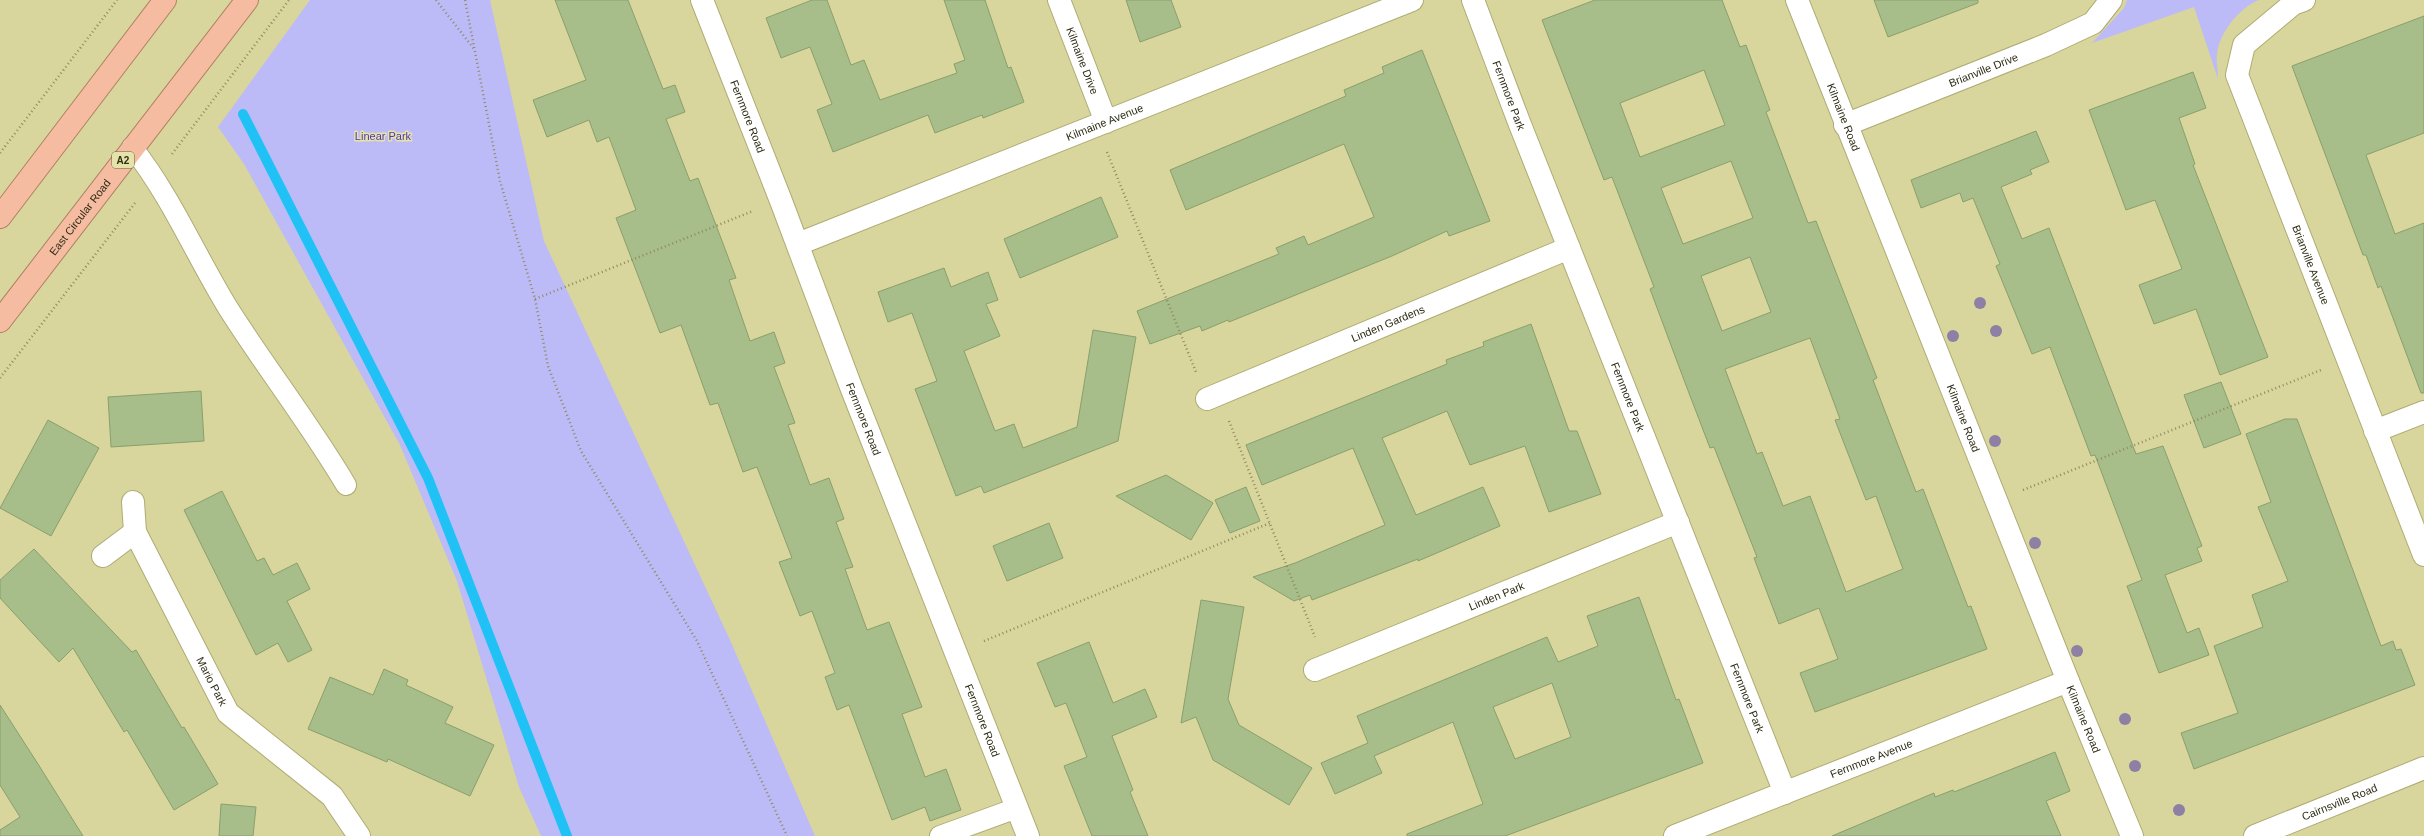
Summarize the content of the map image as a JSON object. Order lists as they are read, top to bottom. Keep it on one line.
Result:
{"streets":{"highway":["A2","East Circular Road"],"street":["Kilmaine Drive","Brianville Drive","Fernmore Park","Fernmore Road","Kilmaine Road","Kilmaine Avenue","Brianville Avenue","Linden Gardens","Linden Park","Mario Park","Fernmore Avenue","Cairnsville Road"]},"crossings":[["Kilmaine Drive","Kilmaine Avenue"],["Brianville Drive","Kilmaine Road"],["Fernmore Park","Linden Gardens"],["Fernmore Park","Linden Park"],["Fernmore Park","Fernmore Avenue"],["Fernmore Road","Kilmaine Avenue"],["Kilmaine Road","Fernmore Avenue"]],"parks":["Linear Park"]}
